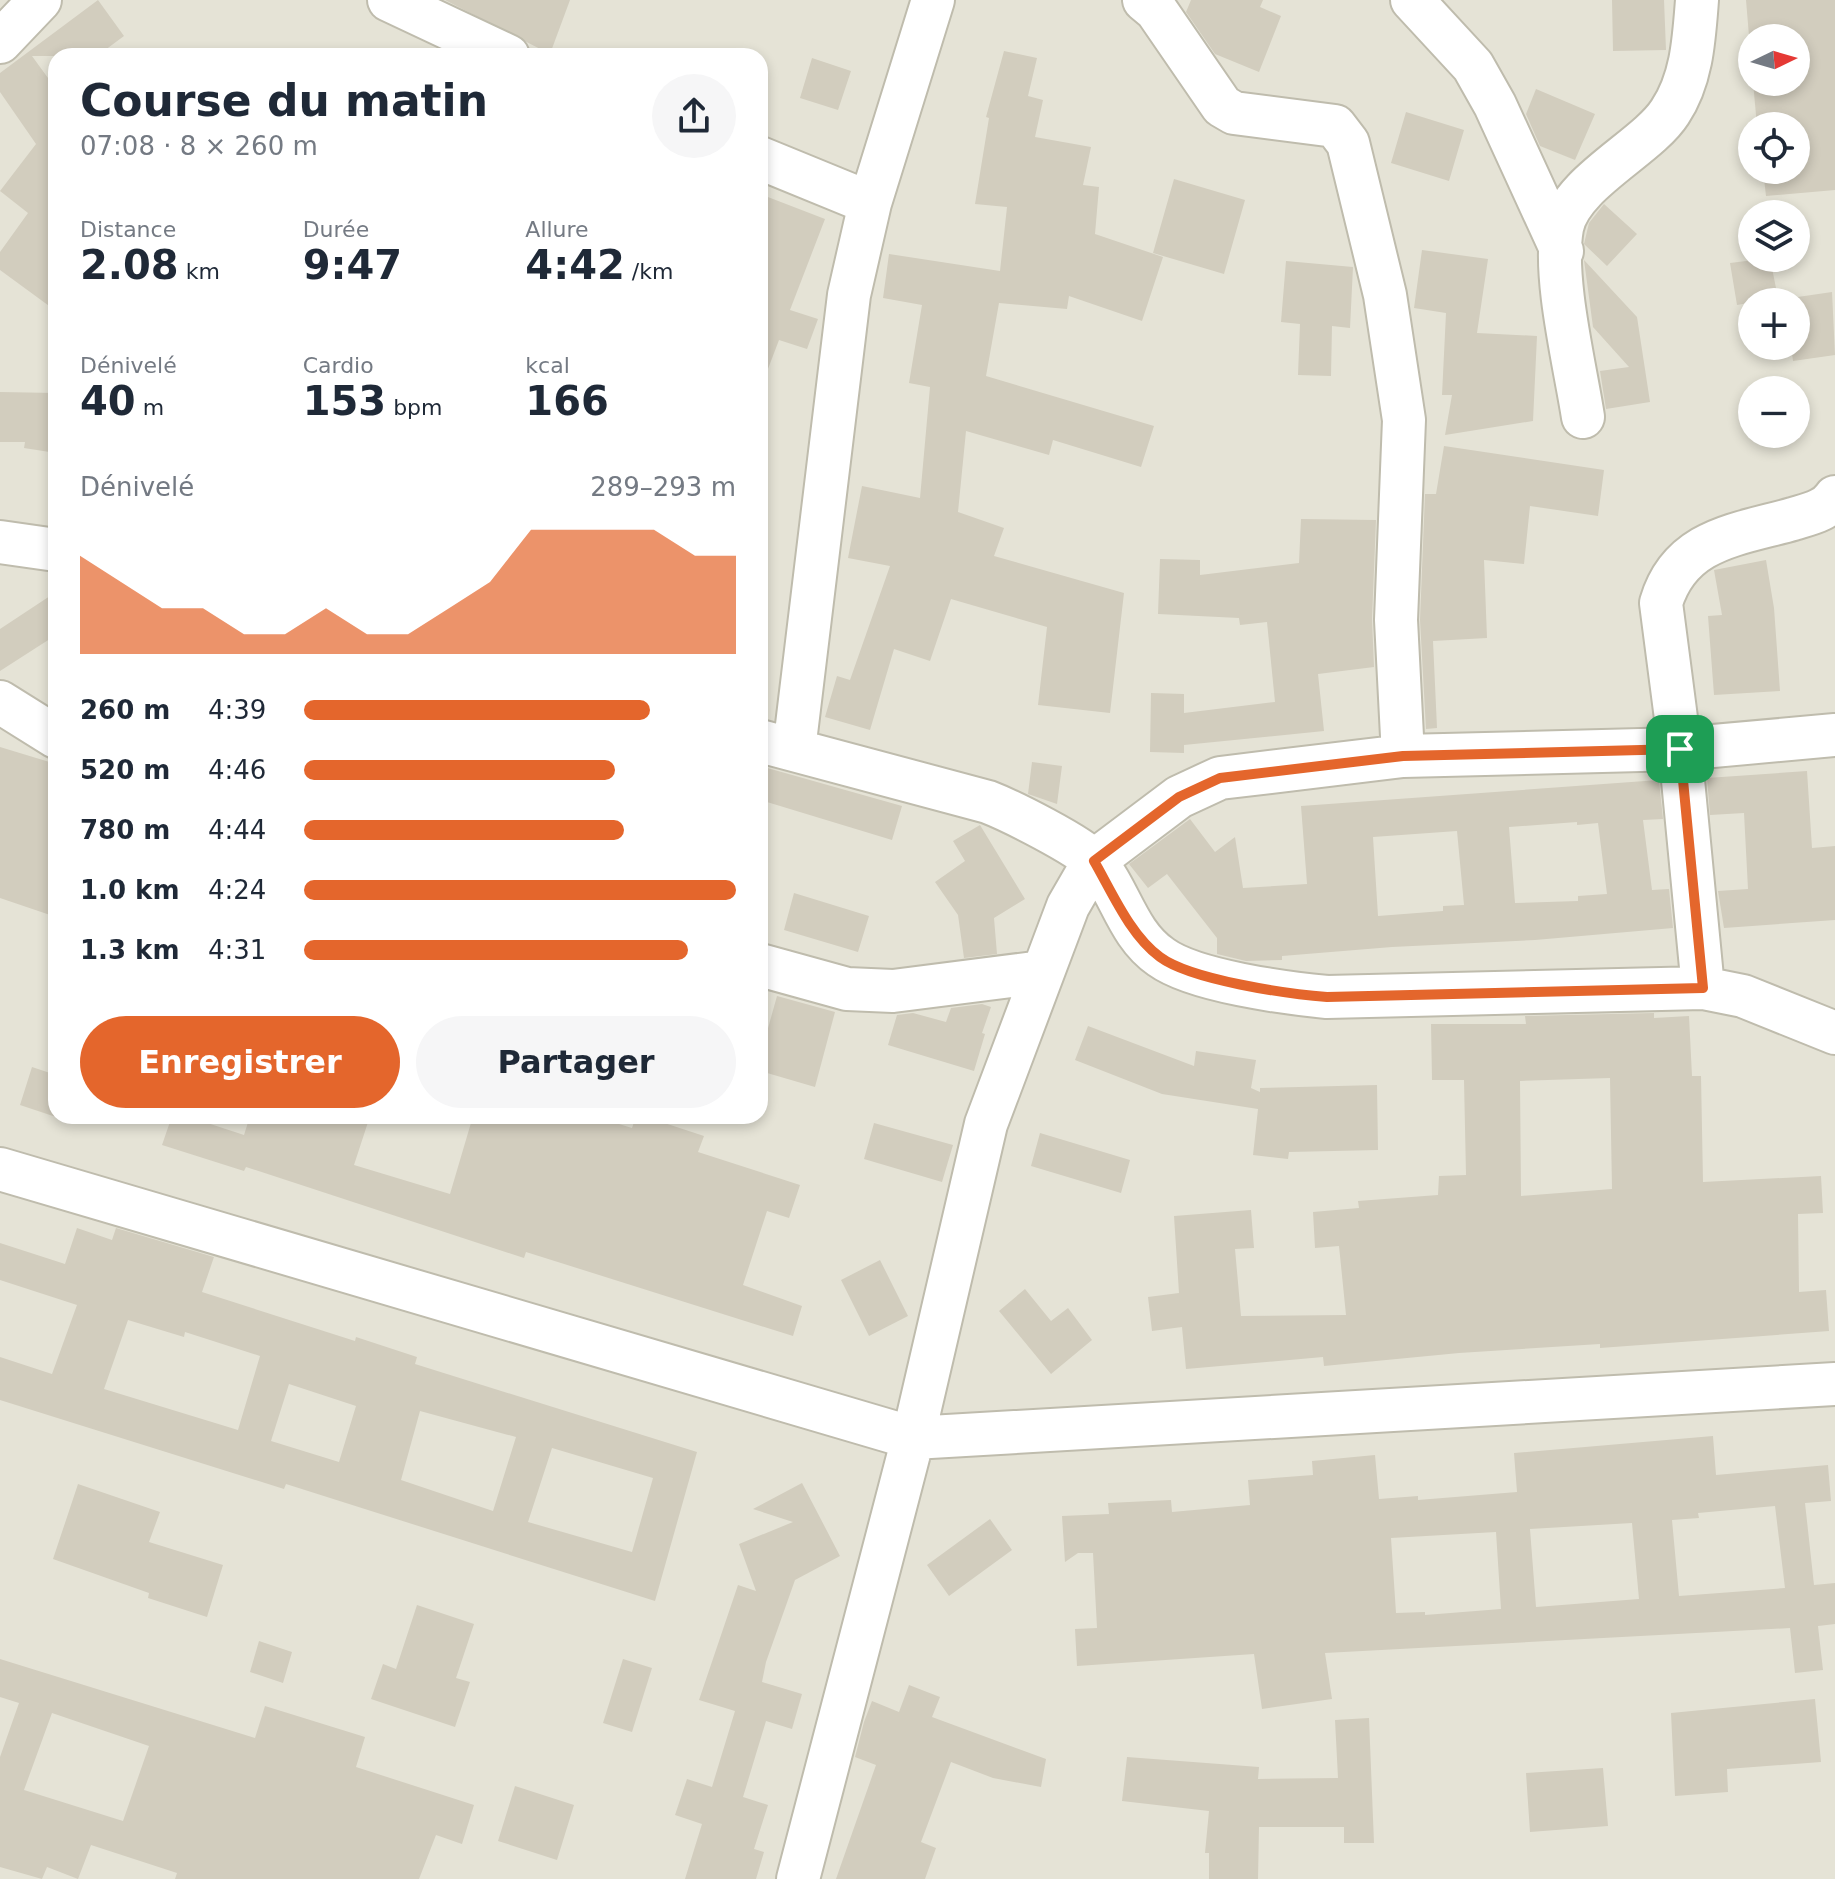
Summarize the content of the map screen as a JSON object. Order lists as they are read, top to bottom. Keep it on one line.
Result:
{"north":"right","page":{"map_buttons":["+","−"],"heading":["Course du matin","07:08 · 8 × 260 m"],"stats":[["Distance","2.08 km"],["Durée","9:47"],["Allure","4:42 /km"],["Dénivelé","40 m"],["Cardio","153 bpm"],["kcal","166"]],"chart":["Dénivelé","289–293 m"],"list":[{"name":"260 m","note":"4:39"},{"name":"520 m","note":"4:46"},{"name":"780 m","note":"4:44"},{"name":"1.0 km","note":"4:24"},{"name":"1.3 km","note":"4:31"}],"buttons":["Enregistrer","Partager"]}}
